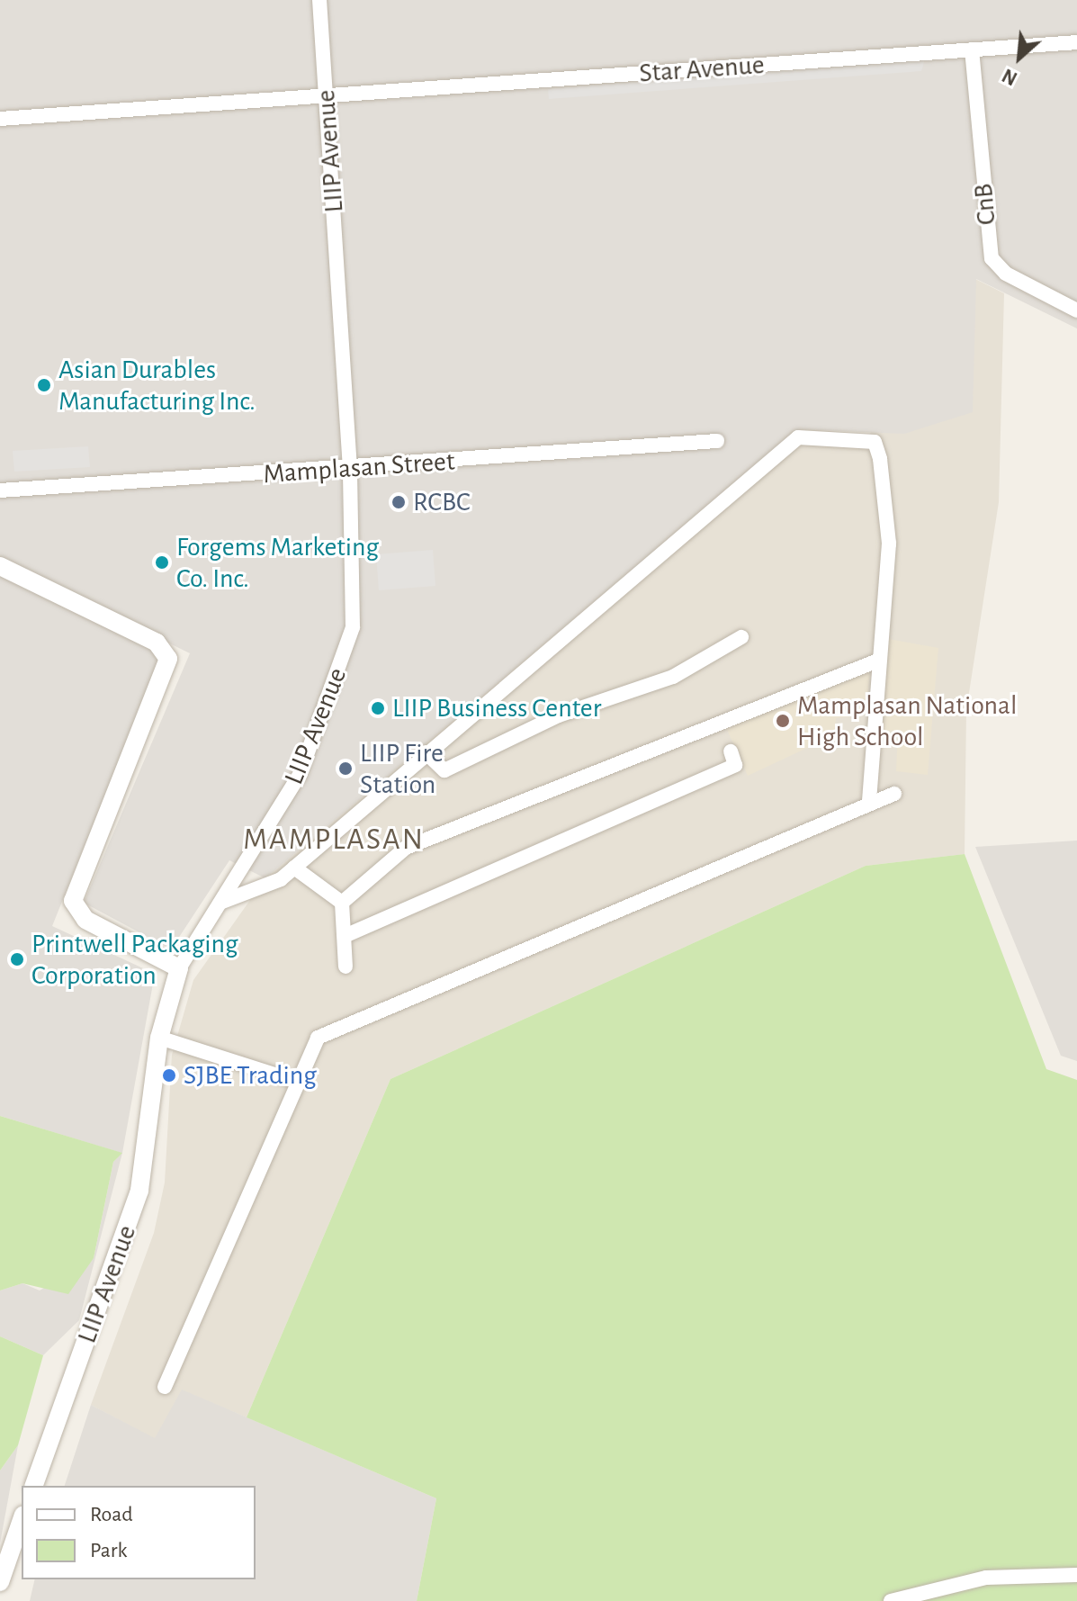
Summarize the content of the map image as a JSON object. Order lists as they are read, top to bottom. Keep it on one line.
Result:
{"streets":{"street":["Star Avenue","LIIP Avenue","CnB","Mamplasan Street"]},"crossings":[["Star Avenue","LIIP Avenue"],["Star Avenue","CnB"],["LIIP Avenue","Mamplasan Street"]],"districts":["MAMPLASAN"],"places":["Asian Durables Manufacturing Inc.","RCBC","Forgems Marketing Co. Inc.","LIIP Business Center","Mamplasan National High School","LIIP Fire Station","Printwell Packaging Corporation","SJBE Trading"],"legend":["Road","Park"],"north":"bottom left"}
